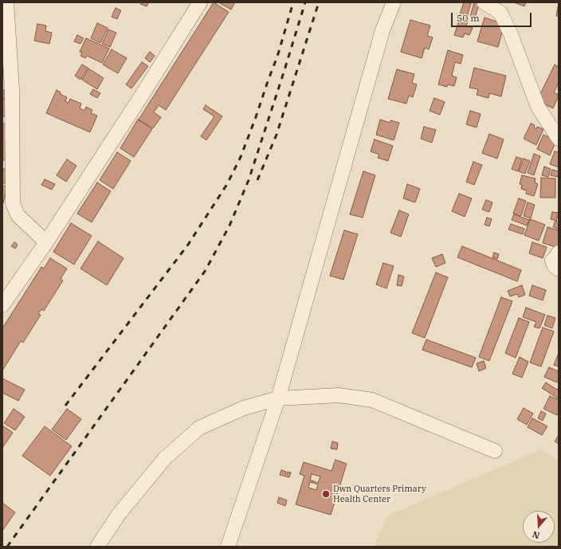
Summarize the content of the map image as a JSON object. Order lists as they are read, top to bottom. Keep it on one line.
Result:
{"places":["Dwn Quarters Primary Health Center"],"scale_bar":"50 m","north":"bottom"}
